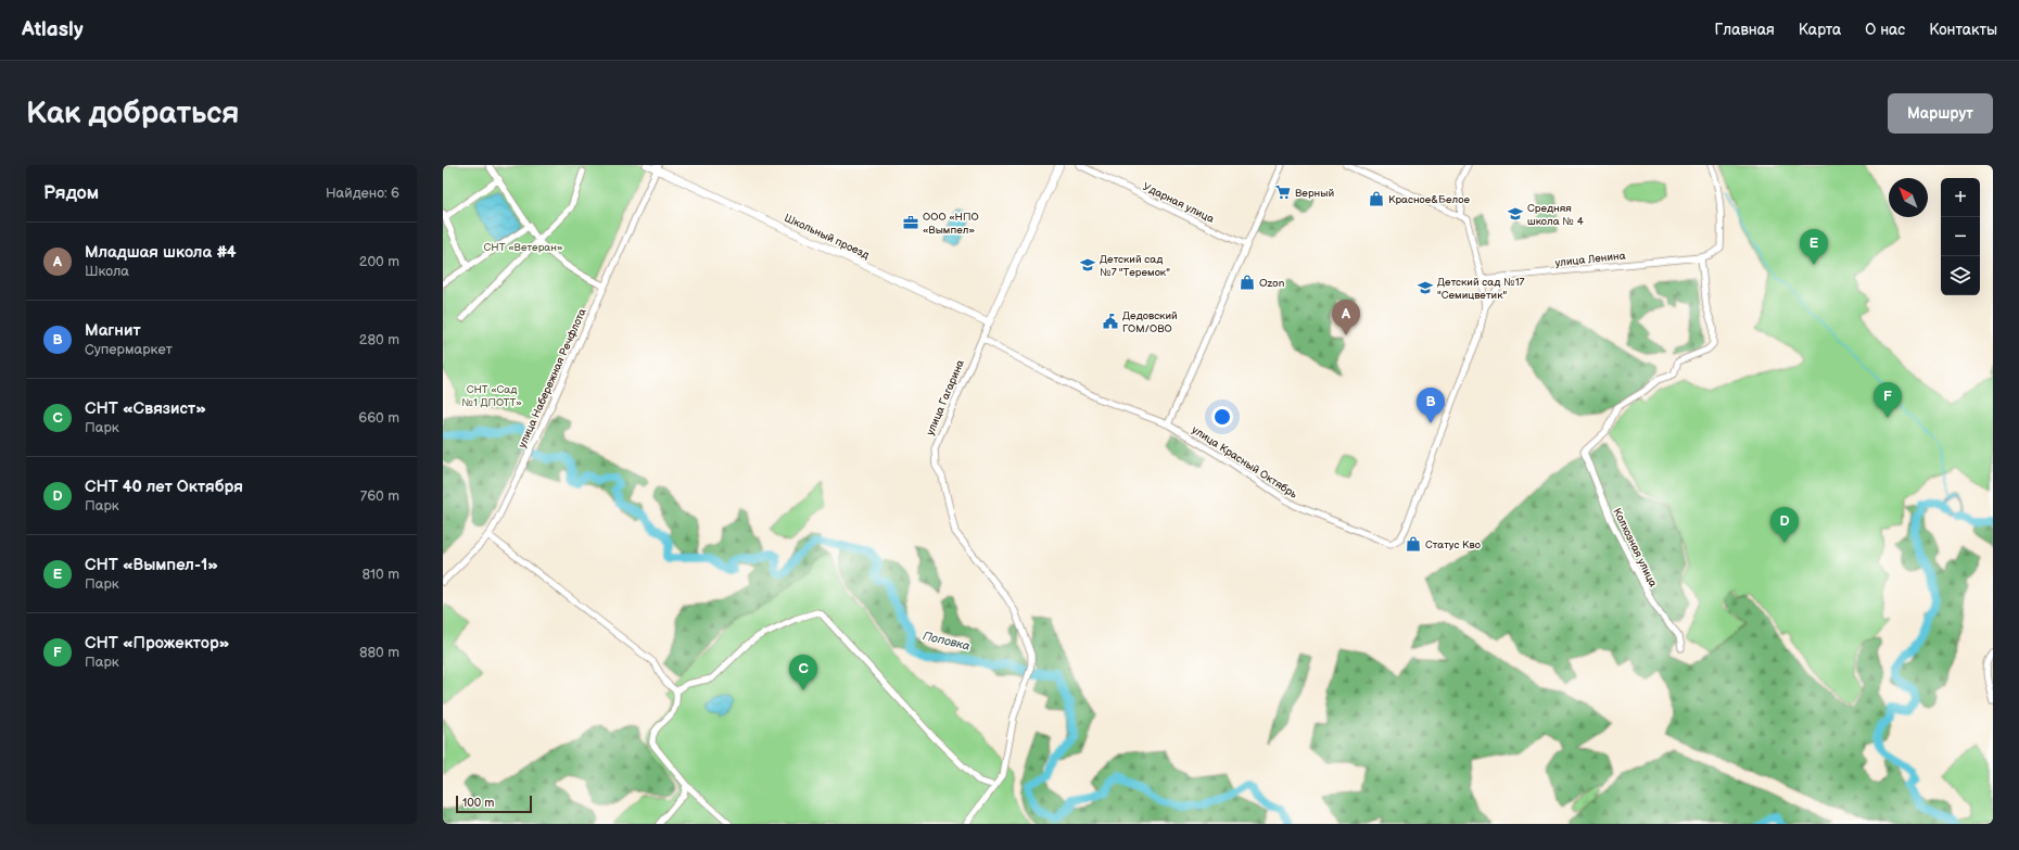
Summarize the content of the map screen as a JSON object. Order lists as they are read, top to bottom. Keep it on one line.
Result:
{"streets":{"street":["Ударная улица","Школьный проезд","улица Ленина","улица Набережная Речфлота","улица Гагарина","улица Красный Октябрь","Колхозная улица"]},"crossings":[["Школьный проезд","улица Набережная Речфлота"],["Школьный проезд","улица Гагарина"],["улица Ленина","улица Красный Октябрь"],["улица Ленина","Колхозная улица"]],"water":["Поповка"],"parks":["СНТ «Ветеран»","СНТ «Сад №1 ДПОТТ»"],"places":{"supermarket":["Верный"],"shop":["Красное&Белое","Ozon","Статус Кво"],"school or university":["Средняя школа № 4","Детский сад №7 \"Теремок\"","Детский сад №17 \"Семицветик\""],"office":["ООО «НПО «Вымпел»"],"public building":["Дедовский ГОМ/ОВО"]},"scale_bar":"100 m","north":"top left","page":{"header":"Atlasly","nav":["Главная","Карта","О нас","Контакты"],"buttons":"Маршрут","title":"Как добраться","heading":["Рядом","Найдено: 6"],"map_buttons":["+","−"],"list":[{"mark":"A","name":"Младшая школа #4","note":"Школа","value":"200 m"},{"mark":"B","name":"Магнит","note":"Супермаркет","value":"280 m"},{"mark":"C","name":"СНТ «Связист»","note":"Парк","value":"660 m"},{"mark":"D","name":"СНТ 40 лет Октября","note":"Парк","value":"760 m"},{"mark":"E","name":"СНТ «Вымпел-1»","note":"Парк","value":"810 m"},{"mark":"F","name":"СНТ «Прожектор»","note":"Парк","value":"880 m"}],"pins":["E","A","F","B","D","C"],"scale":"100 m"}}
